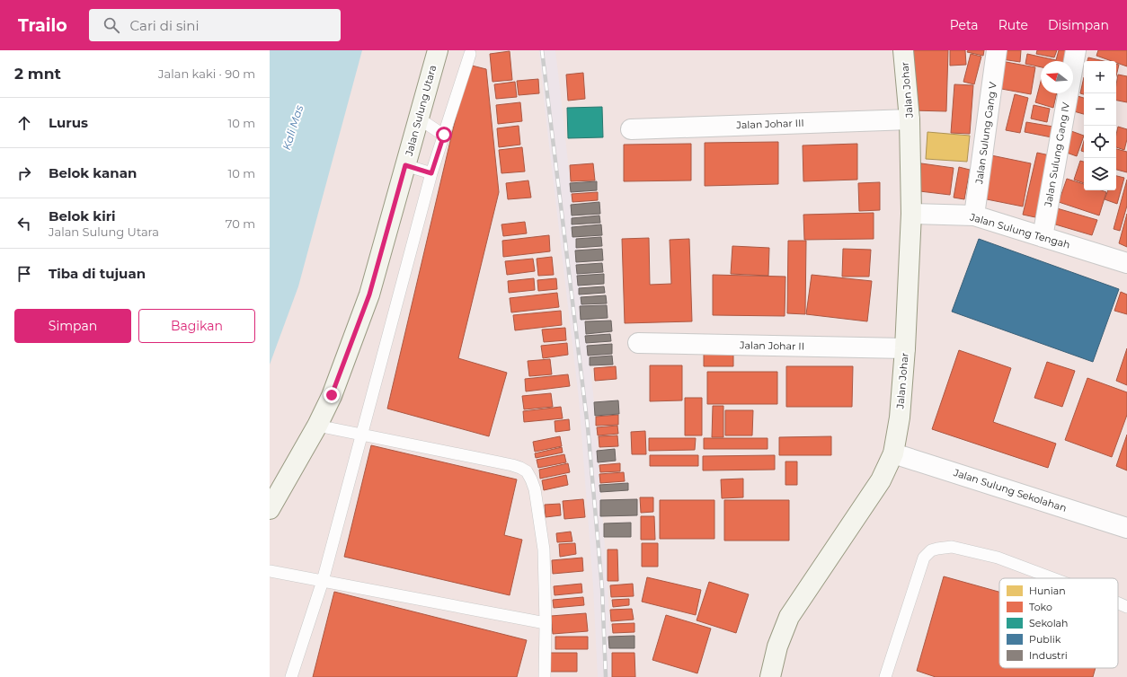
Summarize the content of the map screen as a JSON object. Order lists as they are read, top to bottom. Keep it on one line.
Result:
{"streets":{"street":["Jalan Johar","Jalan Sulung Utara","Jalan Johar III","Jalan Sulung Gang V","Jalan Sulung Gang IV","Jalan Sulung Tengah","Jalan Johar II","Jalan Sulung Sekolahan"]},"crossings":[["Jalan Johar","Jalan Johar III"],["Jalan Johar","Jalan Sulung Tengah"],["Jalan Johar","Jalan Johar II"],["Jalan Johar","Jalan Sulung Sekolahan"],["Jalan Sulung Gang V","Jalan Sulung Tengah"],["Jalan Sulung Gang IV","Jalan Sulung Tengah"]],"water":["Kali Mas"],"legend":["Hunian","Toko","Sekolah","Publik","Industri"],"north":"left","page":{"header":"Trailo","search":"Cari di sini","nav":["Peta","Rute","Disimpan"],"heading":["2 mnt","Jalan kaki · 90 m"],"map_buttons":["+","−"],"list":[["Lurus","10 m"],["Belok kanan","10 m"],["Belok kiri","Jalan Sulung Utara","70 m"],"Tiba di tujuan"],"buttons":["Simpan","Bagikan"]}}
